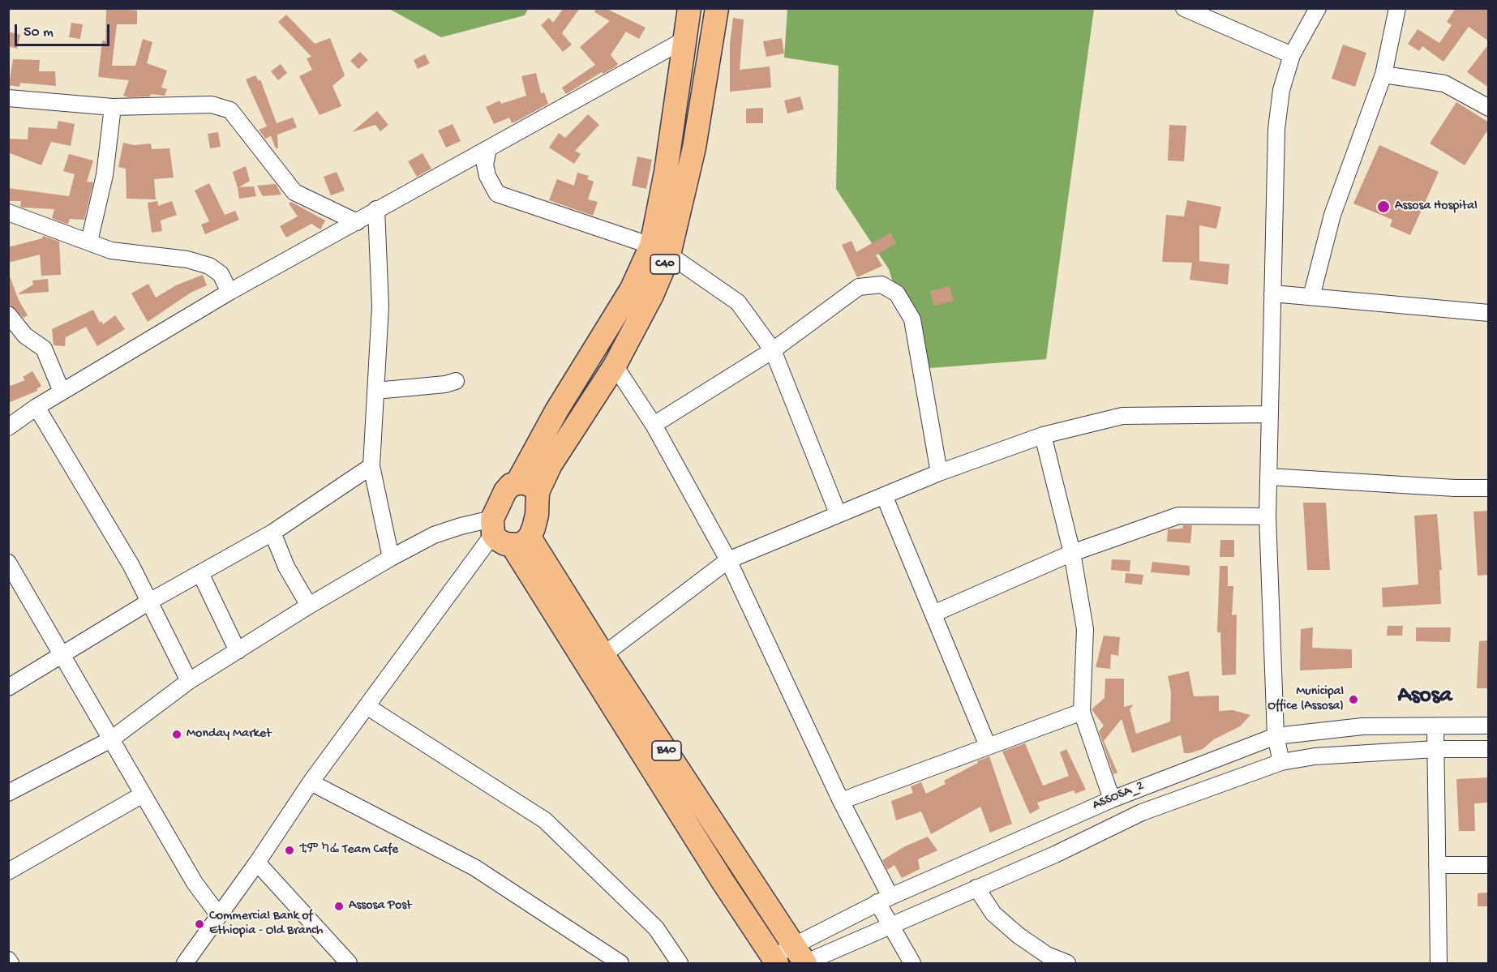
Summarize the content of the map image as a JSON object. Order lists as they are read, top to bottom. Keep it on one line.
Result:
{"streets":{"highway":["C40","B40"],"street":["ASSOSA_2"]},"crossings":[["B40","ASSOSA_2"]],"districts":["Asosa"],"places":["Assosa Hospital","Municipal Office (Assosa)","Monday Market","ቲም ካፌ Team Cafe","Assosa Post","Commercial Bank of Ethiopia - Old Branch"],"scale_bar":"50 m"}
